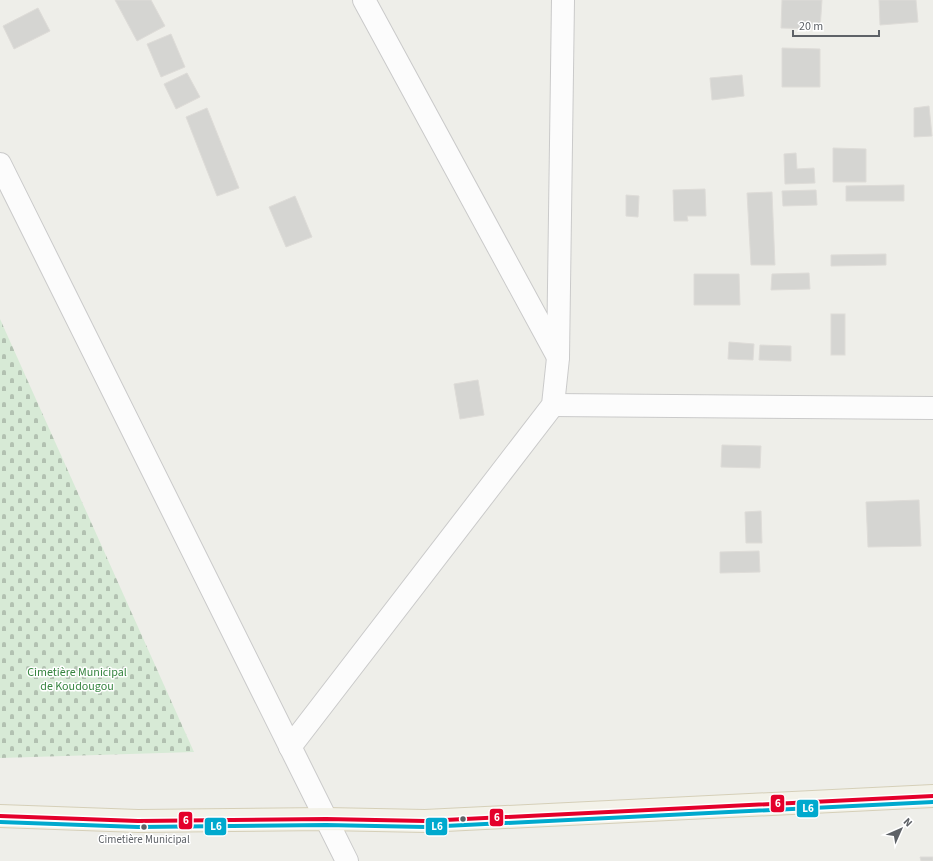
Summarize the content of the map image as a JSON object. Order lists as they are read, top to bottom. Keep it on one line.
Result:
{"parks":["Cimetière Municipal de Koudougou"],"places":["Cimetière Municipal"],"lines":["transit line 6","transit line L6"],"scale_bar":"20 m","north":"top right"}
